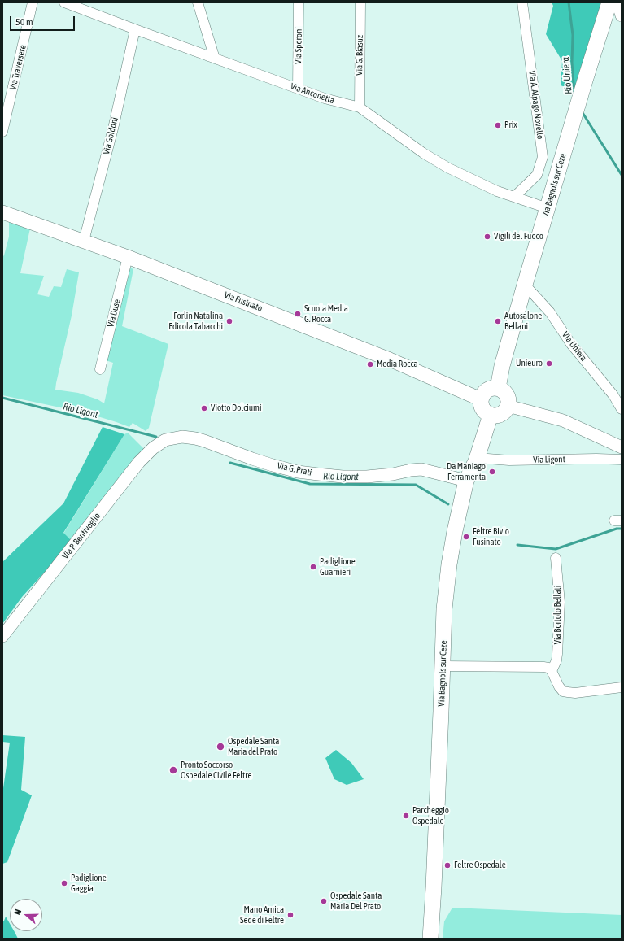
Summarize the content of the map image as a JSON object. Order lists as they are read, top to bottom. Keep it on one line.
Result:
{"streets":{"main road":["Via Bagnols sur Ceze","Via Fusinato"],"street":["Via Speroni","Via G. Biasuz","Via Traversere","Via Anconetta","Via A. Alpago Novello","Via Goldoni","Via Duse","Via Uniera","Via Ligont","Via G. Prati","Via P. Bentivoglio","Via Bortolo Bellati"]},"crossings":[["Via Speroni","Via Anconetta"],["Via G. Biasuz","Via Anconetta"],["Via Anconetta","Via A. Alpago Novello"],["Via Anconetta","Via Goldoni"],["Via Anconetta","Via Bagnols sur Ceze"],["Via Goldoni","Via Fusinato"],["Via Bagnols sur Ceze","Via Fusinato"],["Via Bagnols sur Ceze","Via Uniera"],["Via Bagnols sur Ceze","Via Ligont"],["Via Bagnols sur Ceze","Via G. Prati"],["Via Fusinato","Via Duse"],["Via G. Prati","Via P. Bentivoglio"]],"water":["Rio Uniera","Rio Ligont"],"places":["Prix","Vigili del Fuoco","Scuola Media G. Rocca","Forlin Natalina Edicola Tabacchi","Autosalone Bellani","Unieuro","Media Rocca","Viotto Dolciumi","Da Maniago Ferramenta","Feltre Bivio Fusinato","Padiglione Guarnieri","Ospedale Santa Maria del Prato","Pronto Soccorso Ospedale Civile Feltre","Parcheggio Ospedale","Feltre Ospedale","Padiglione Gaggia","Ospedale Santa Maria Del Prato","Mano Amica Sede di Feltre"],"scale_bar":"50 m","north":"left"}
